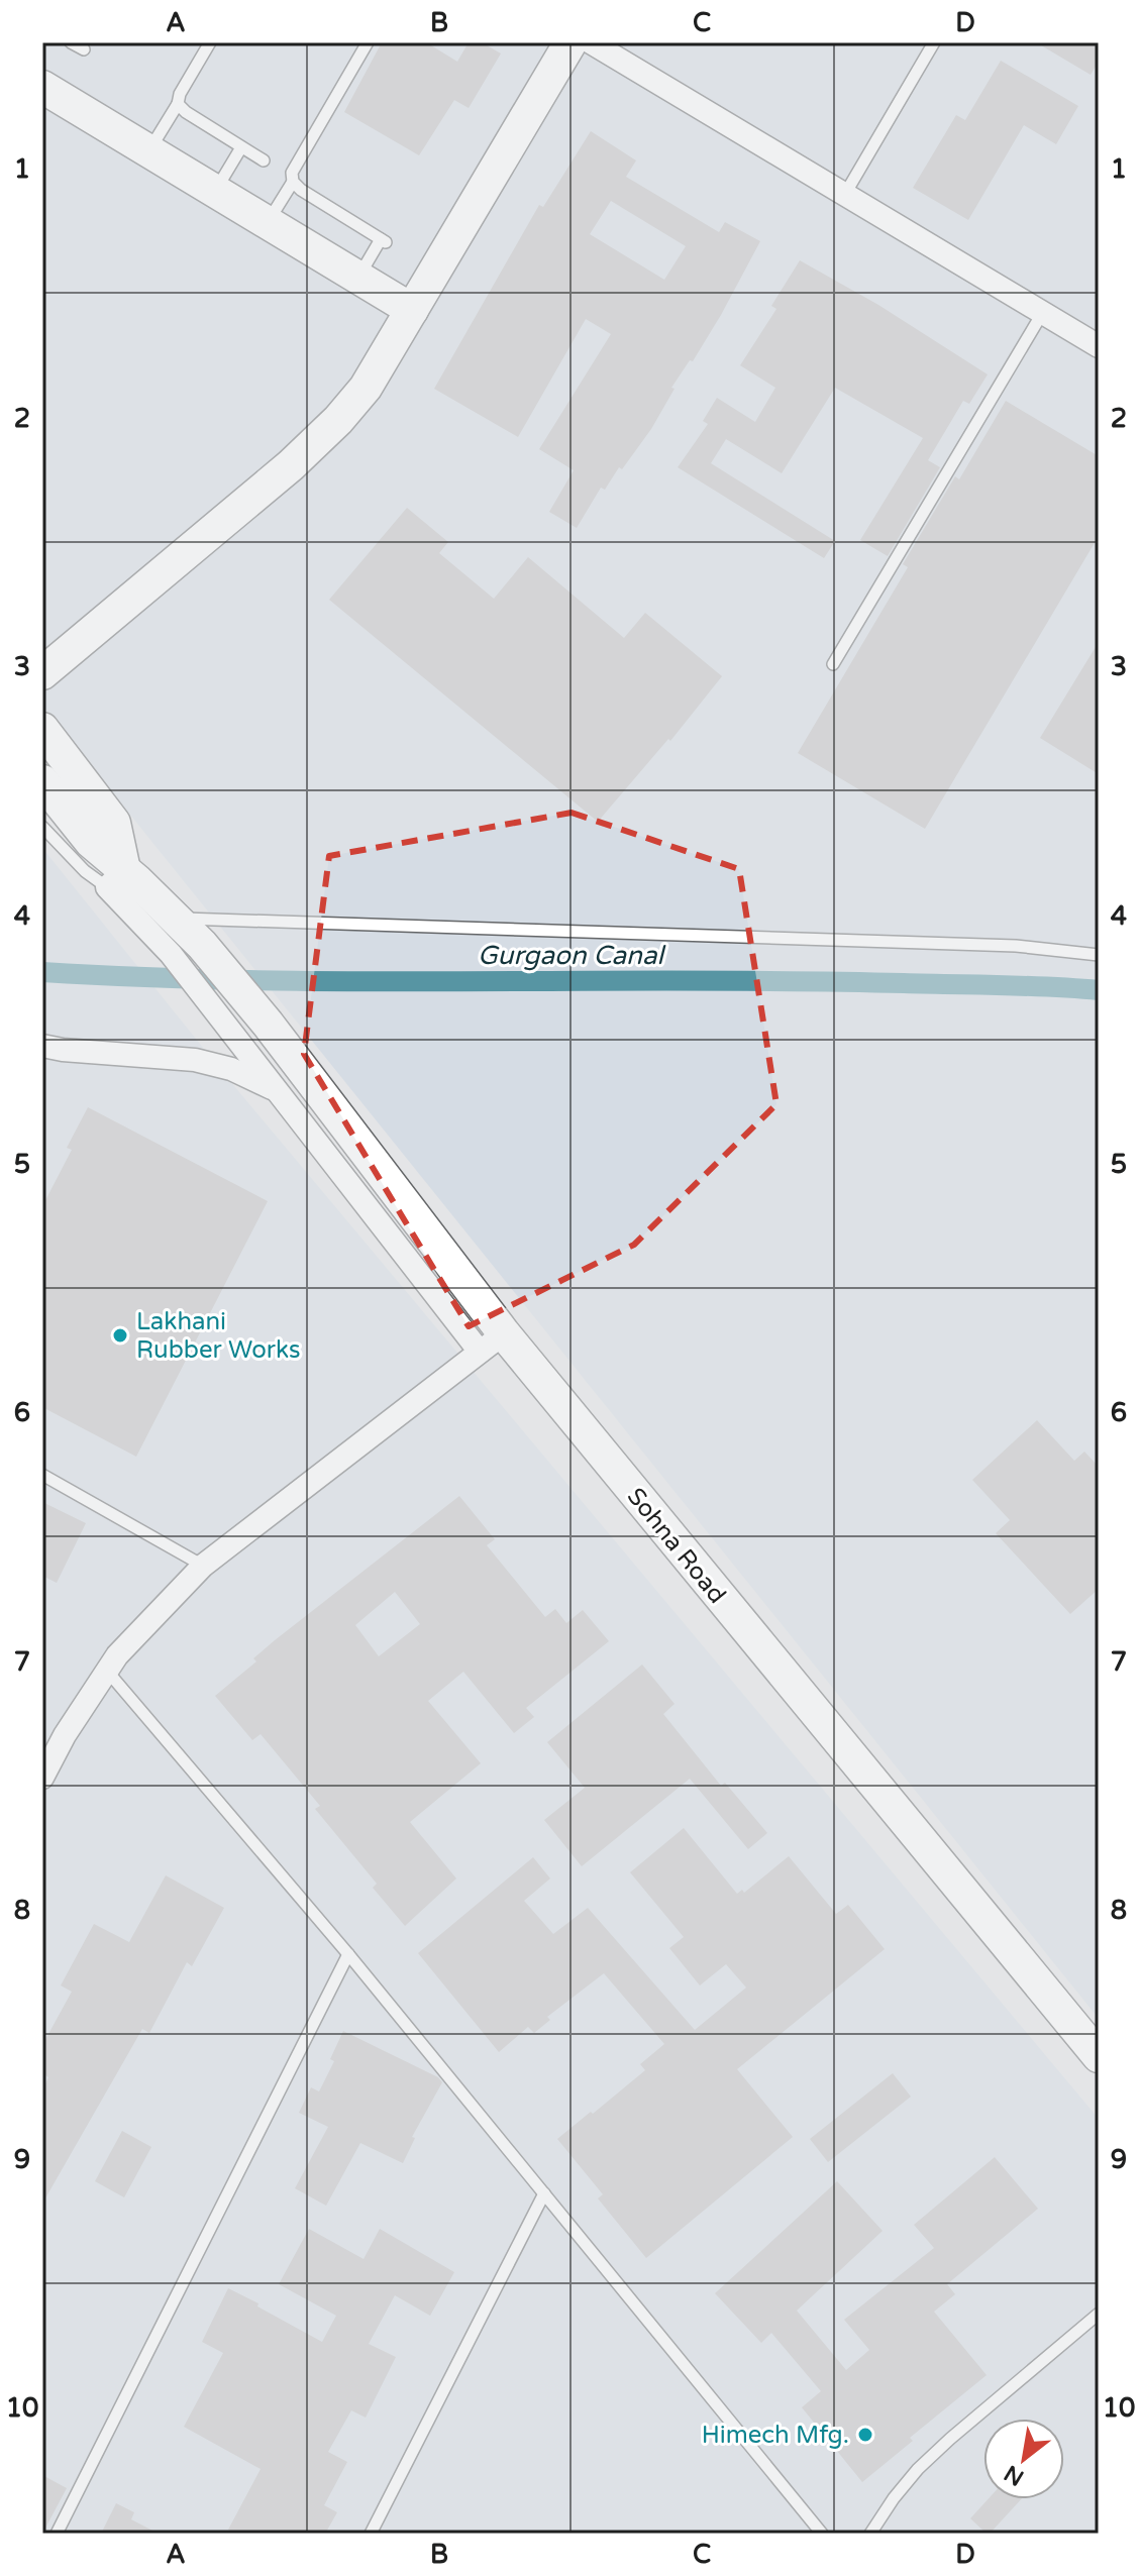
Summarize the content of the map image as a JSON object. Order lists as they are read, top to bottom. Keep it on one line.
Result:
{"streets":{"main road":["Sohna Road"]},"water":["Gurgaon Canal"],"places":["Lakhani Rubber Works","Himech Mfg."],"north":"bottom left","grid":{"columns":["A","B","C","D"],"rows":["1","2","3","4","5","6","7","8","9","10"]}}
